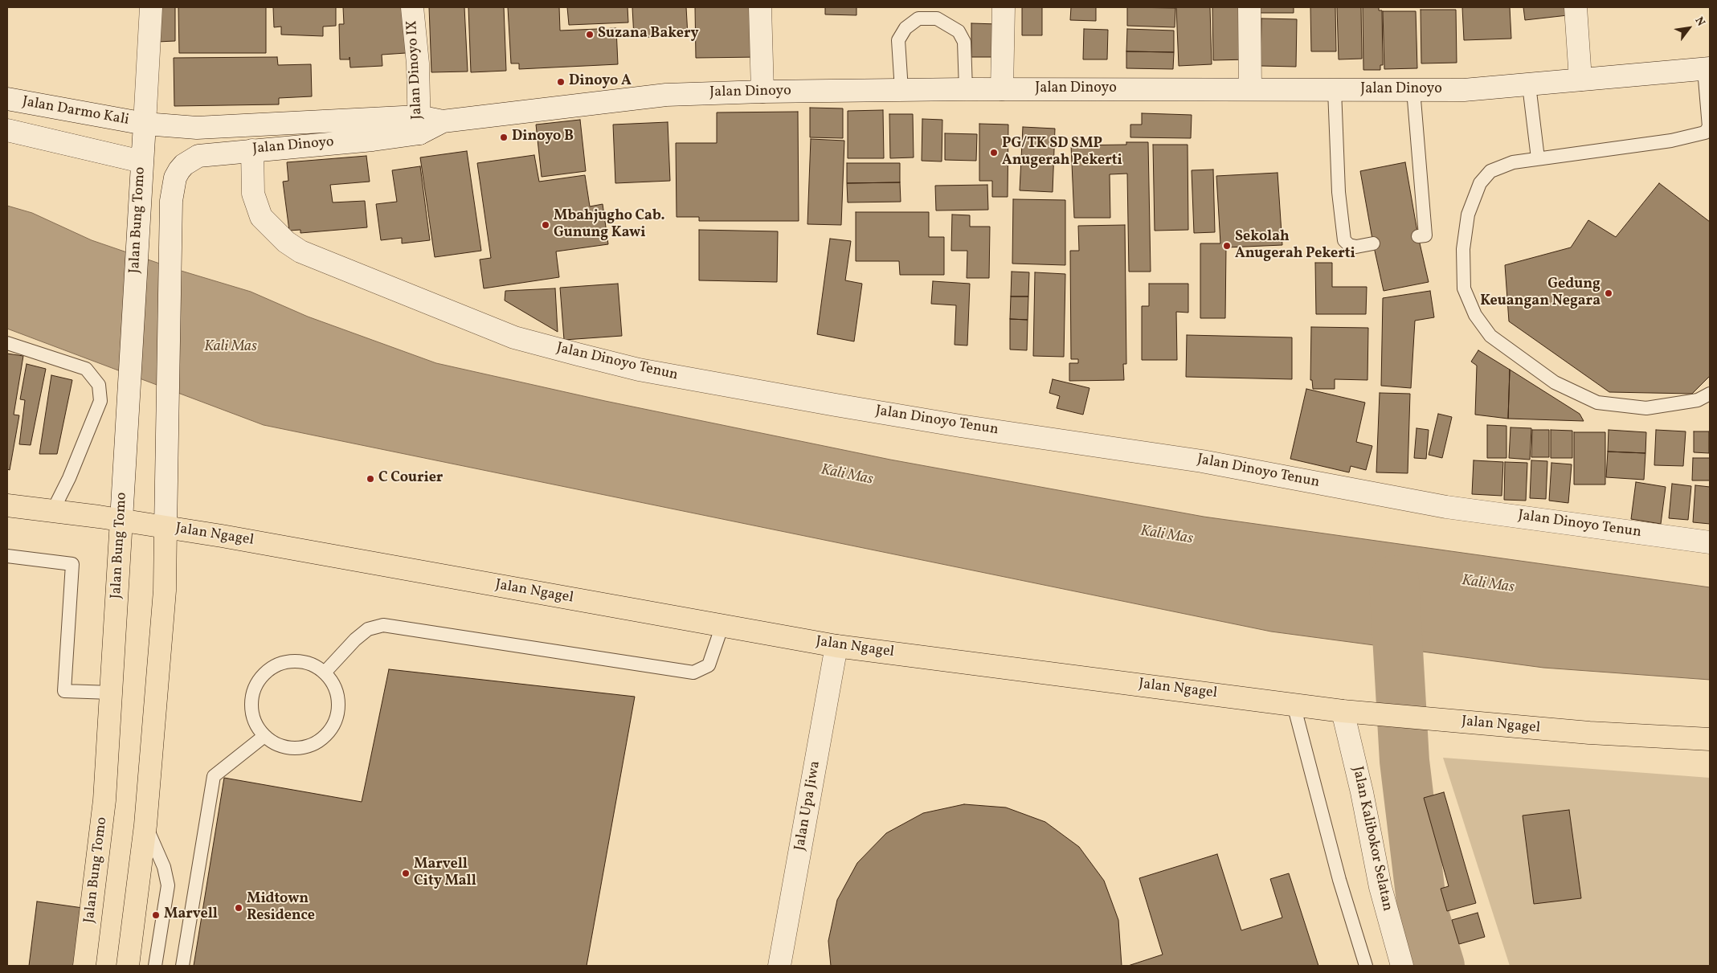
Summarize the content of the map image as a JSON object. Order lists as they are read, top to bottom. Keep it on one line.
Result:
{"streets":{"highway":["Jalan Bung Tomo","Jalan Ngagel"],"main road":["Jalan Dinoyo IX","Jalan Dinoyo","Jalan Darmo Kali","Jalan Dinoyo Tenun","Jalan Upa Jiwa","Jalan Kalibokor Selatan"]},"crossings":[["Jalan Dinoyo IX","Jalan Dinoyo"],["Jalan Dinoyo","Jalan Darmo Kali"],["Jalan Dinoyo","Jalan Bung Tomo"],["Jalan Dinoyo","Jalan Dinoyo Tenun"],["Jalan Dinoyo","Jalan Ngagel"],["Jalan Darmo Kali","Jalan Bung Tomo"],["Jalan Bung Tomo","Jalan Ngagel"],["Jalan Ngagel","Jalan Upa Jiwa"],["Jalan Ngagel","Jalan Kalibokor Selatan"]],"water":["Kali Mas"],"places":["Suzana Bakery","Dinoyo A","Dinoyo B","PG/TK SD SMP Anugerah Pekerti","Mbahjugho Cab. Gunung Kawi","Sekolah Anugerah Pekerti","Gedung Keuangan Negara","C Courier","Marvell City Mall","Midtown Residence","Marvell"],"north":"top right"}
